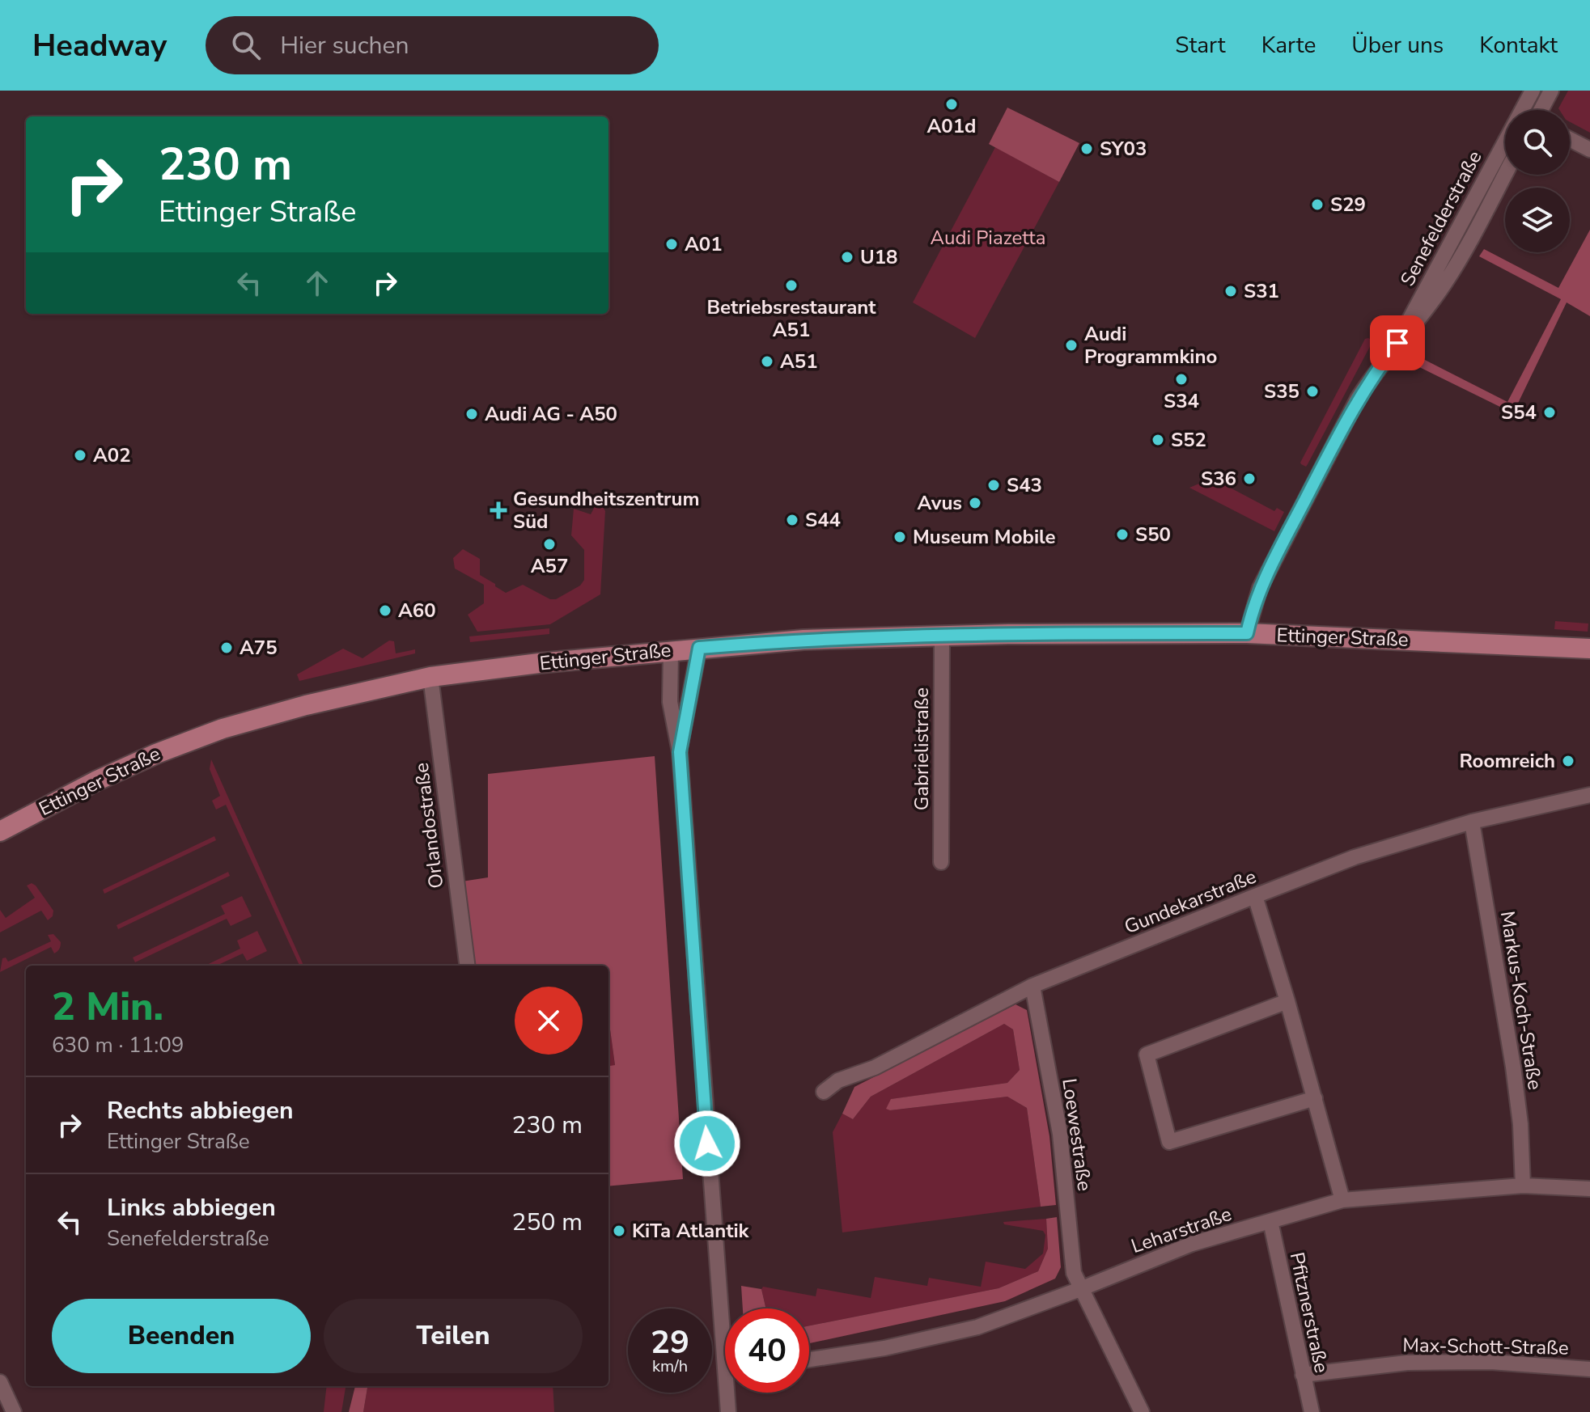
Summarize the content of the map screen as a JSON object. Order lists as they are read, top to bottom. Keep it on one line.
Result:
{"streets":{"main road":["Ettinger Straße"],"street":["Senefelderstraße","Gabrielistraße","Orlandostraße","Gundekarstraße","Markus-Koch-Straße","Loewestraße","Leharstraße","Pfitznerstraße","Max-Schott-Straße"]},"crossings":[["Senefelderstraße","Ettinger Straße"],["Ettinger Straße","Gabrielistraße"],["Ettinger Straße","Orlandostraße"],["Gundekarstraße","Markus-Koch-Straße"],["Gundekarstraße","Loewestraße"],["Markus-Koch-Straße","Leharstraße"],["Loewestraße","Leharstraße"],["Leharstraße","Pfitznerstraße"],["Pfitznerstraße","Max-Schott-Straße"]],"parks":["Audi Piazetta"],"places":{"other":["A01d","SY03","S29","A01","U18","Betriebsrestaurant A51","S31","Audi Programmkino","A51","S34","S35","S54","Audi AG - A50","S52","A02","S36","S43","Avus","S44","S50","Museum Mobile","A57","A60","A75","Roomreich","KiTa Atlantik"],"health":["Gesundheitszentrum Süd"]},"page":{"header":"Headway","search":"Hier suchen","nav":["Start","Karte","Über uns","Kontakt"],"turn":["230 m","Ettinger Straße"],"heading":["2 Min.","630 m · 11:09"],"list":[{"name":"Rechts abbiegen","note":"Ettinger Straße","value":"230 m"},{"name":"Links abbiegen","note":"Senefelderstraße","value":"250 m"}],"buttons":["Beenden","Teilen"],"speed":"29 km/h","limit":"40"}}
